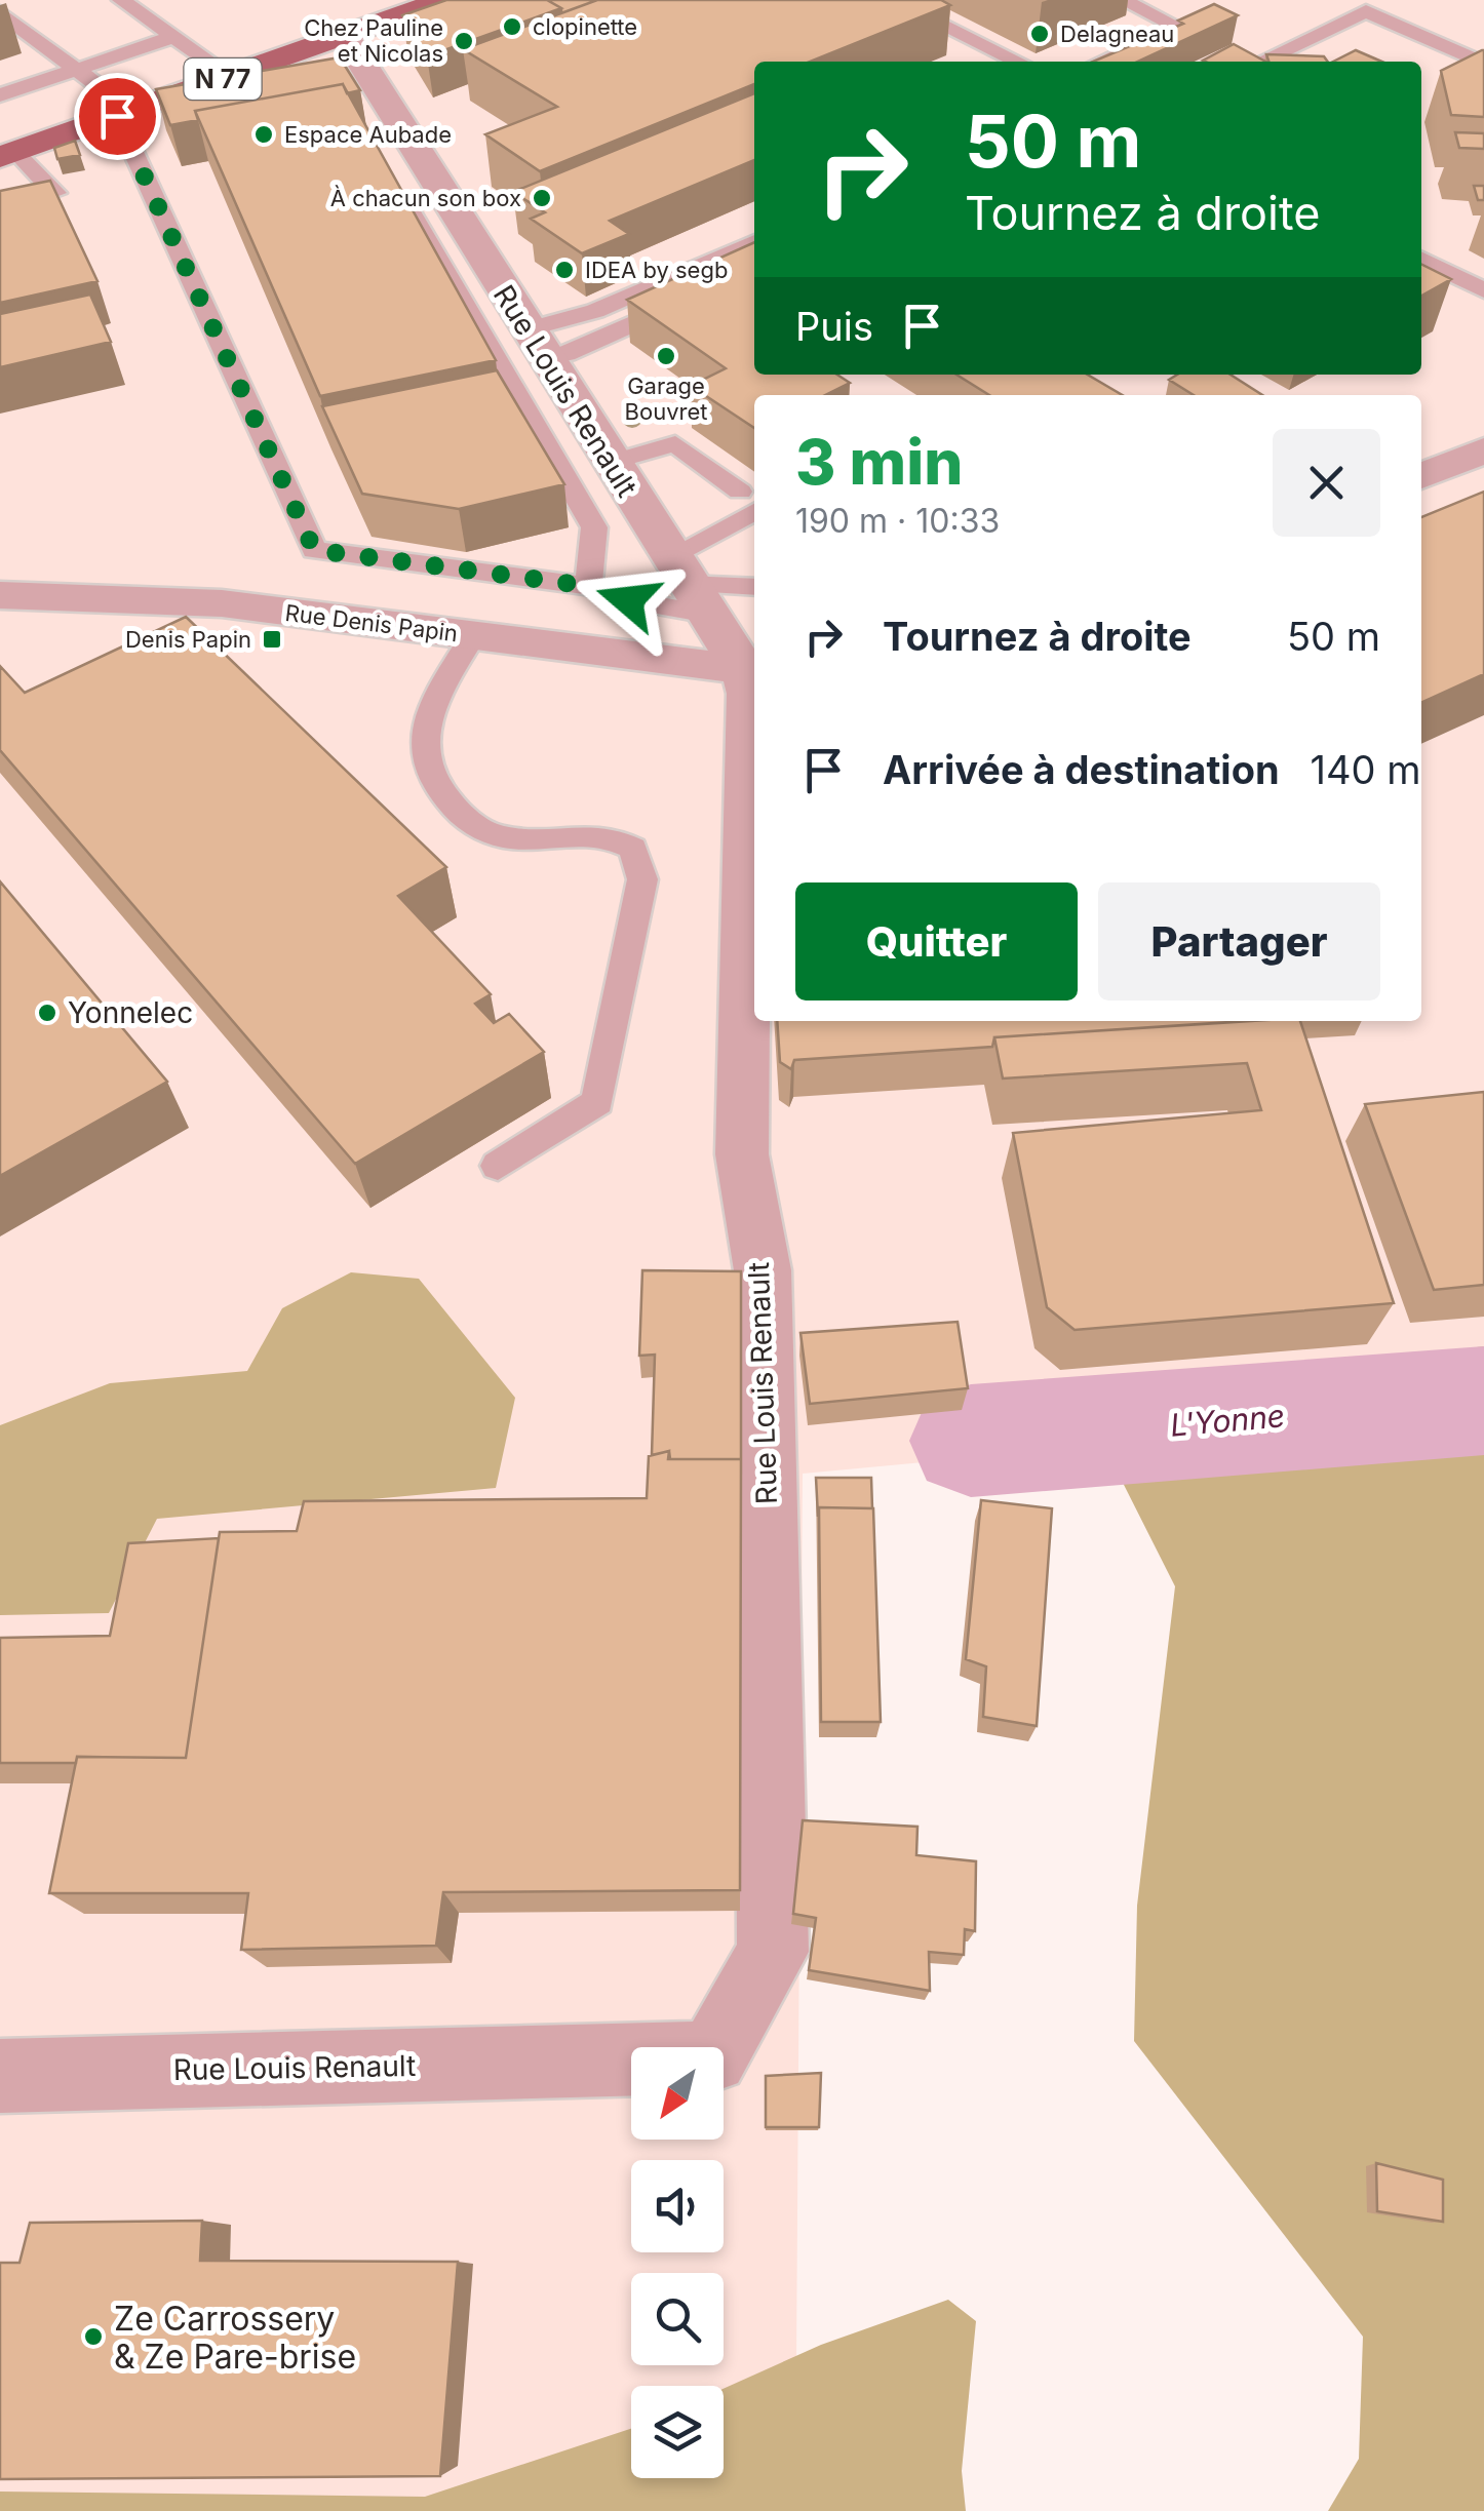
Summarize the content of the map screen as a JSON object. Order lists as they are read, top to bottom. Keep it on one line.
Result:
{"streets":{"main road":["N 77"],"street":["Rue Louis Renault","Rue Denis Papin"]},"crossings":[["N 77","Rue Louis Renault"],["Rue Louis Renault","Rue Denis Papin"]],"water":["L'Yonne"],"places":{"other":["clopinette","Delagneau","Chez Pauline et Nicolas","Espace Aubade","À chacun son box","IDEA by segb","Garage Bouvret","Yonnelec","Ze Carrossery & Ze Pare-brise"],"transit":["Denis Papin"]},"north":"bottom left","page":{"turn":["50 m","Tournez à droite"],"then":"Puis","heading":["3 min","190 m · 10:33"],"list":[{"name":"Tournez à droite","value":"50 m"},{"name":"Arrivée à destination","value":"140 m"}],"buttons":["Quitter","Partager"]}}
